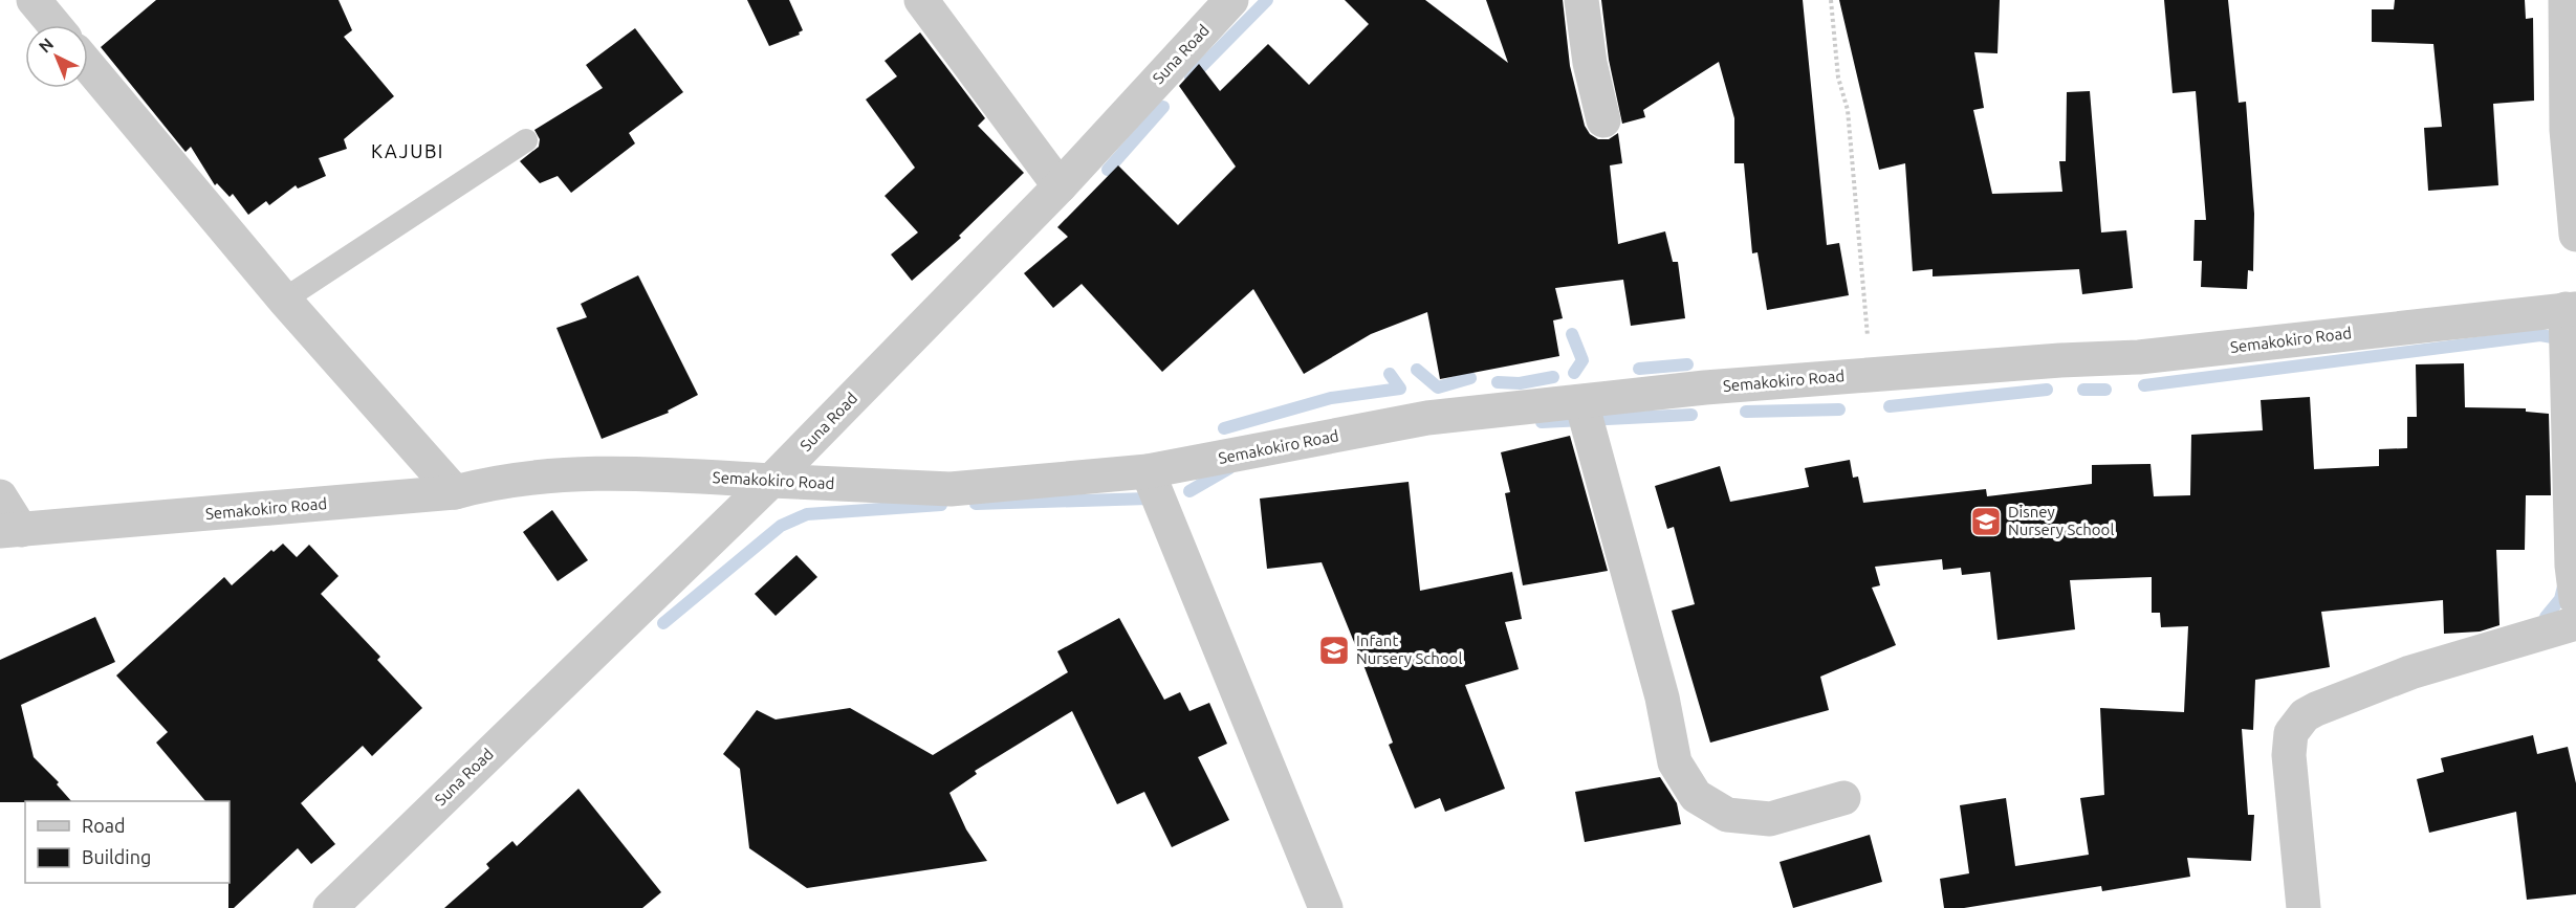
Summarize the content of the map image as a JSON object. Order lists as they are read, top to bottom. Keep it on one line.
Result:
{"streets":{"street":["Suna Road","Semakokiro Road"]},"crossings":[["Suna Road","Semakokiro Road"]],"districts":["KAJUBI"],"places":{"school or university":["Disney Nursery School","Infant Nursery School"]},"legend":["Road","Building"],"north":"top left"}
